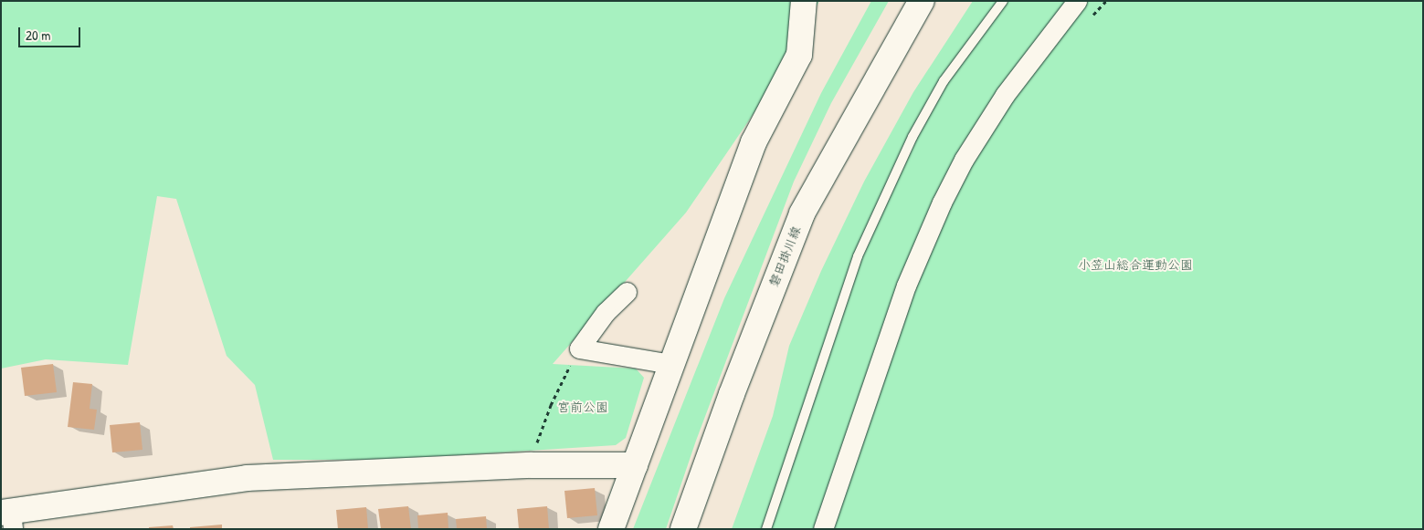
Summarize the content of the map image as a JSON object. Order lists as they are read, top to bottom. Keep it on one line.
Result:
{"streets":{"street":["磐田掛川線"]},"parks":["小笠山総合運動公園","宮前公園"],"scale_bar":"20 m"}
